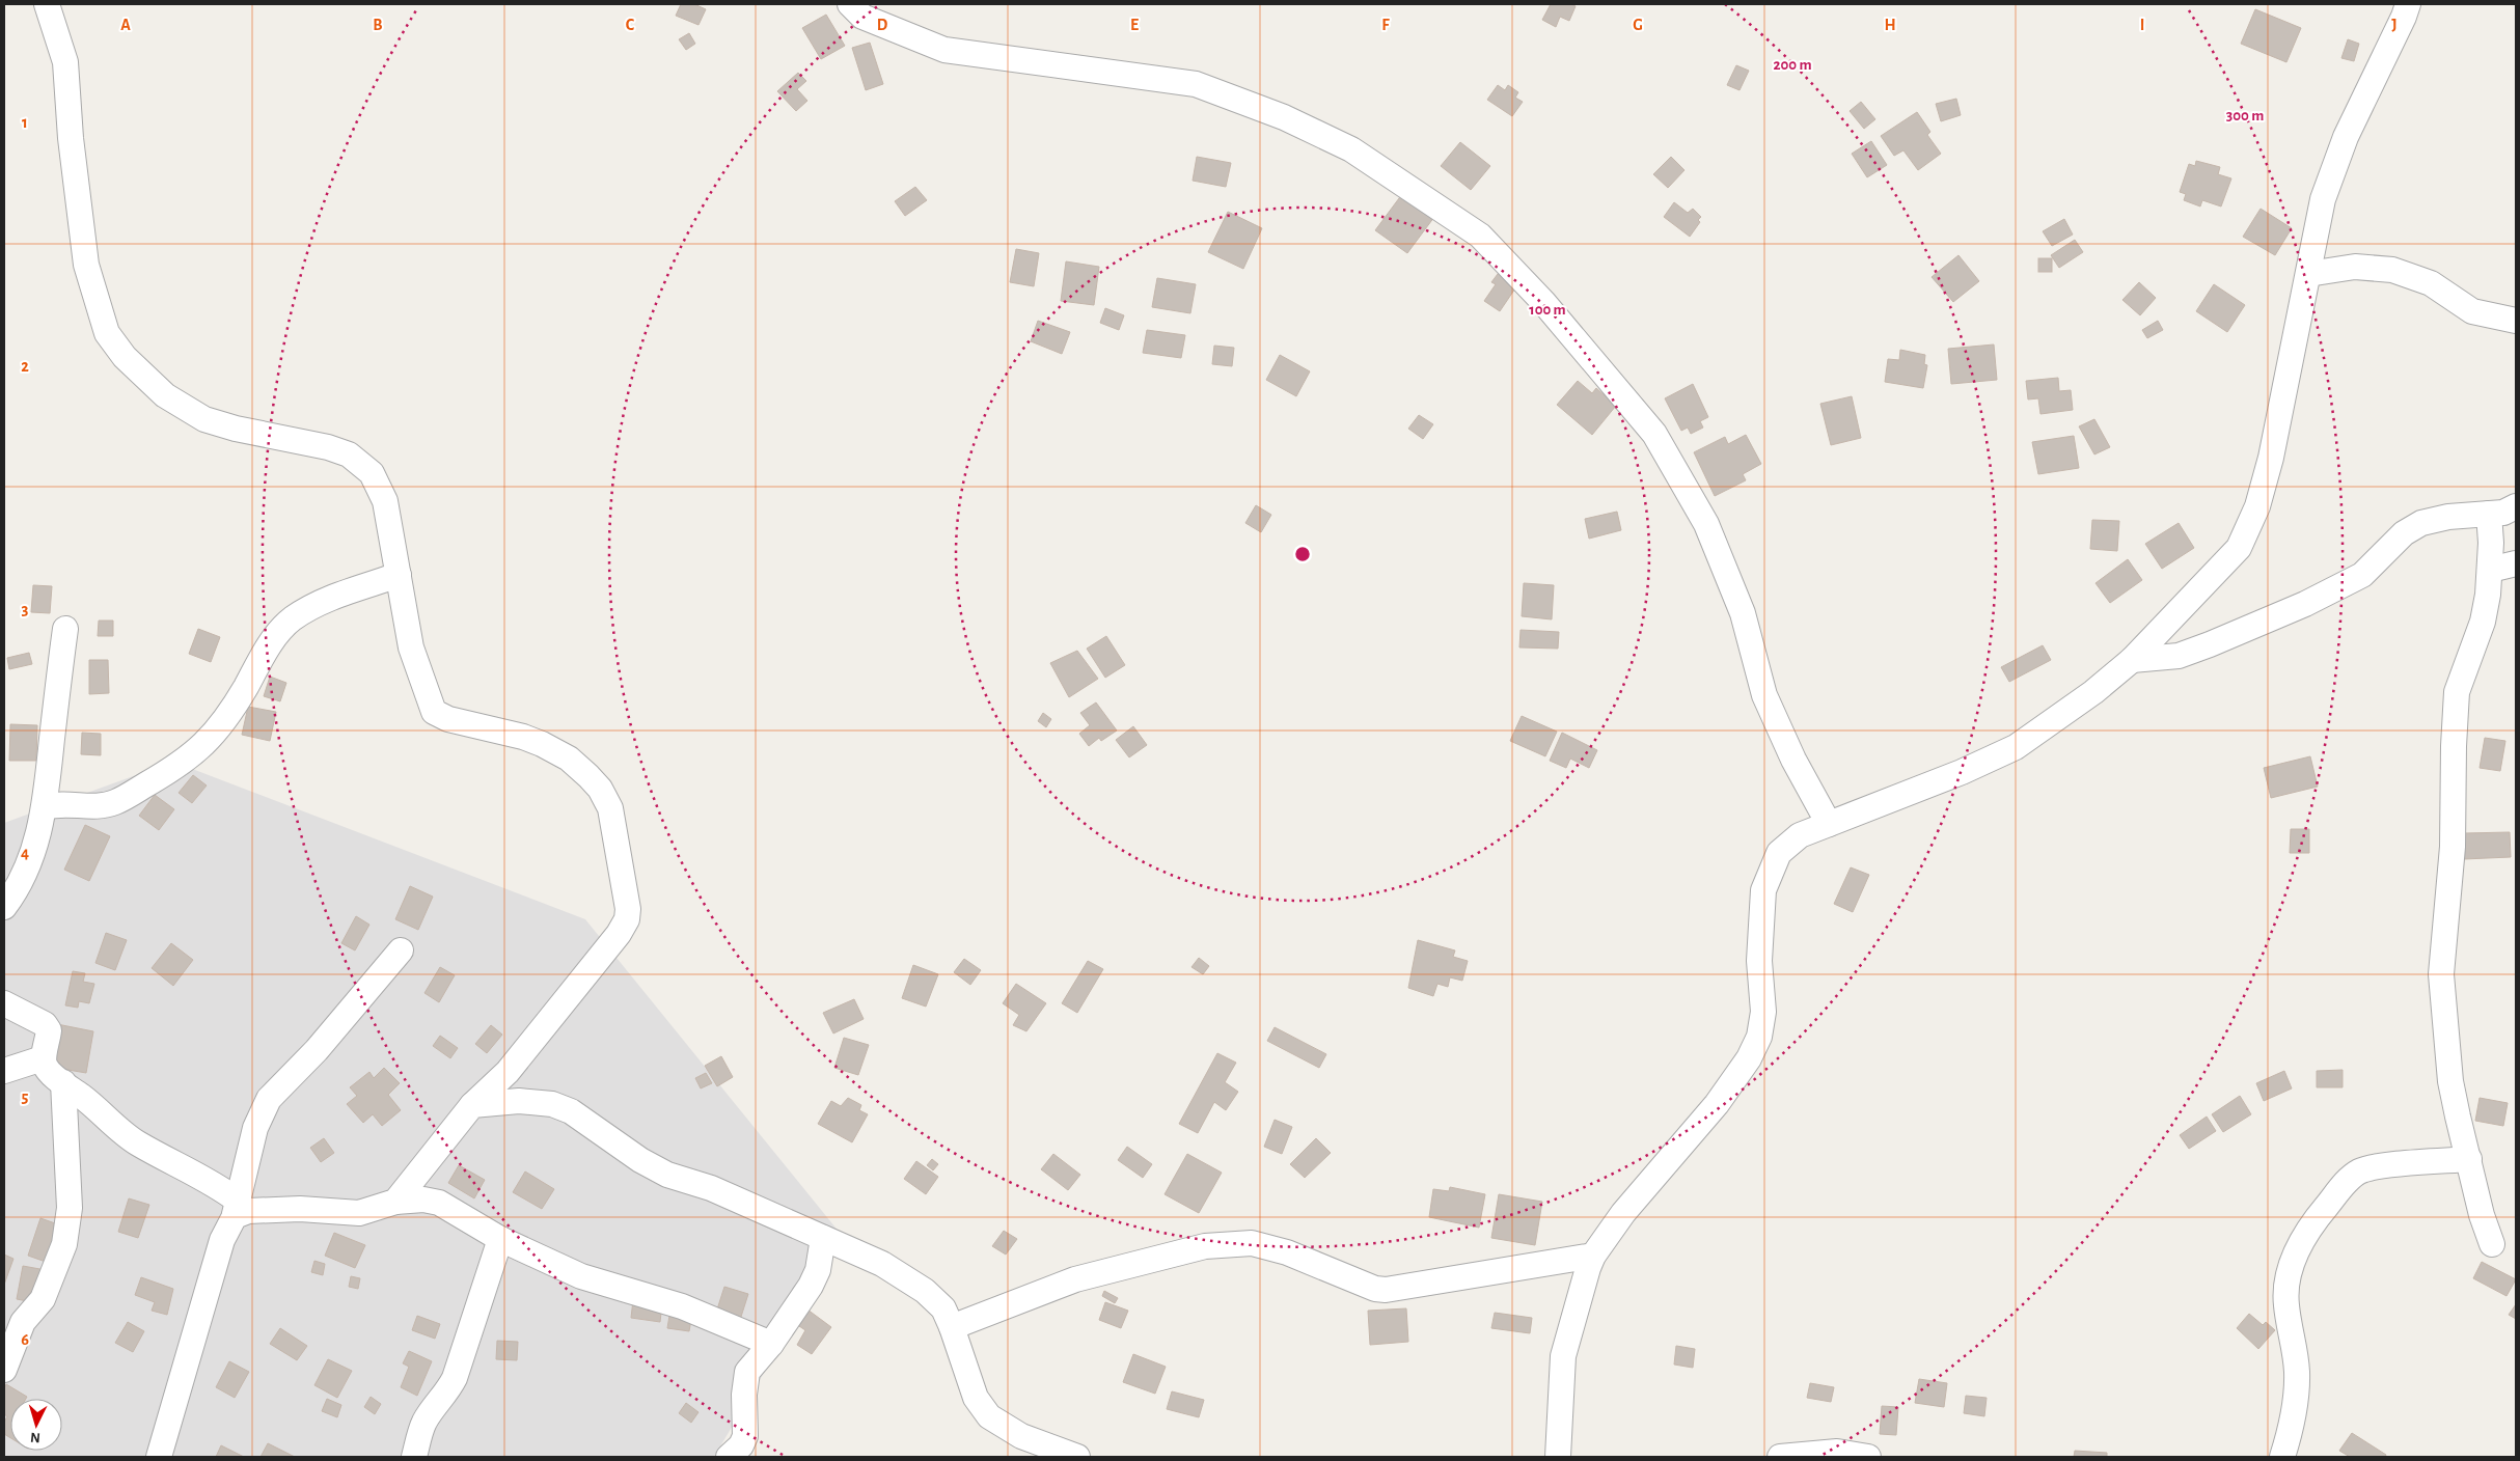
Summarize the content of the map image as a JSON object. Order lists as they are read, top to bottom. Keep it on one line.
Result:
{"north":"bottom","grid":{"columns":["A","B","C","D","E","F","G","H","I","J"],"rows":["1","2","3","4","5","6"]},"rings":["200 m","300 m","100 m"]}
